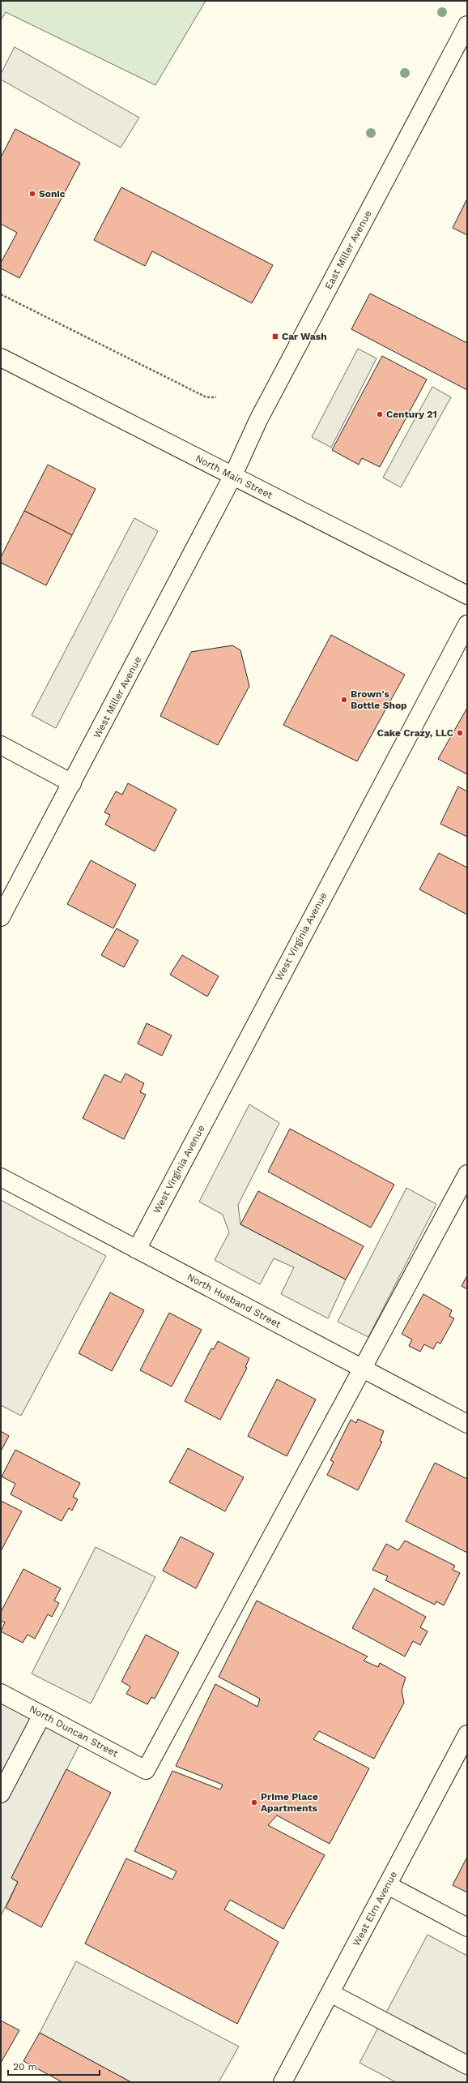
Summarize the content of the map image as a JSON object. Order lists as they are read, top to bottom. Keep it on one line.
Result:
{"streets":{"street":["East Miller Avenue","North Main Street","West Miller Avenue","West Virginia Avenue","North Husband Street","North Duncan Street","West Elm Avenue"]},"crossings":[["East Miller Avenue","North Main Street"],["East Miller Avenue","West Miller Avenue"],["North Main Street","West Miller Avenue"],["West Virginia Avenue","North Husband Street"],["North Husband Street","North Duncan Street"]],"places":{"other":["Sonic","Century 21","Brown's Bottle Shop","Cake Crazy, LLC","Prime Place Apartments"],"transit":["Car Wash"]},"scale_bar":"20 m"}
